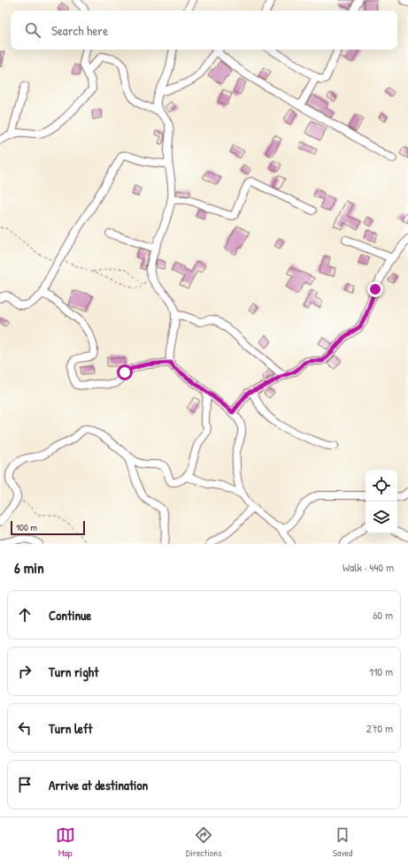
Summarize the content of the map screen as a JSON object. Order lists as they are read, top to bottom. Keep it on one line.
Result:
{"scale_bar":"100 m","page":{"search":"Search here","scale":"100 m","heading":["6 min","Walk · 440 m"],"list":[["Continue","60 m"],["Turn right","110 m"],["Turn left","270 m"],"Arrive at destination"],"nav":["Map","Directions","Saved"]}}
